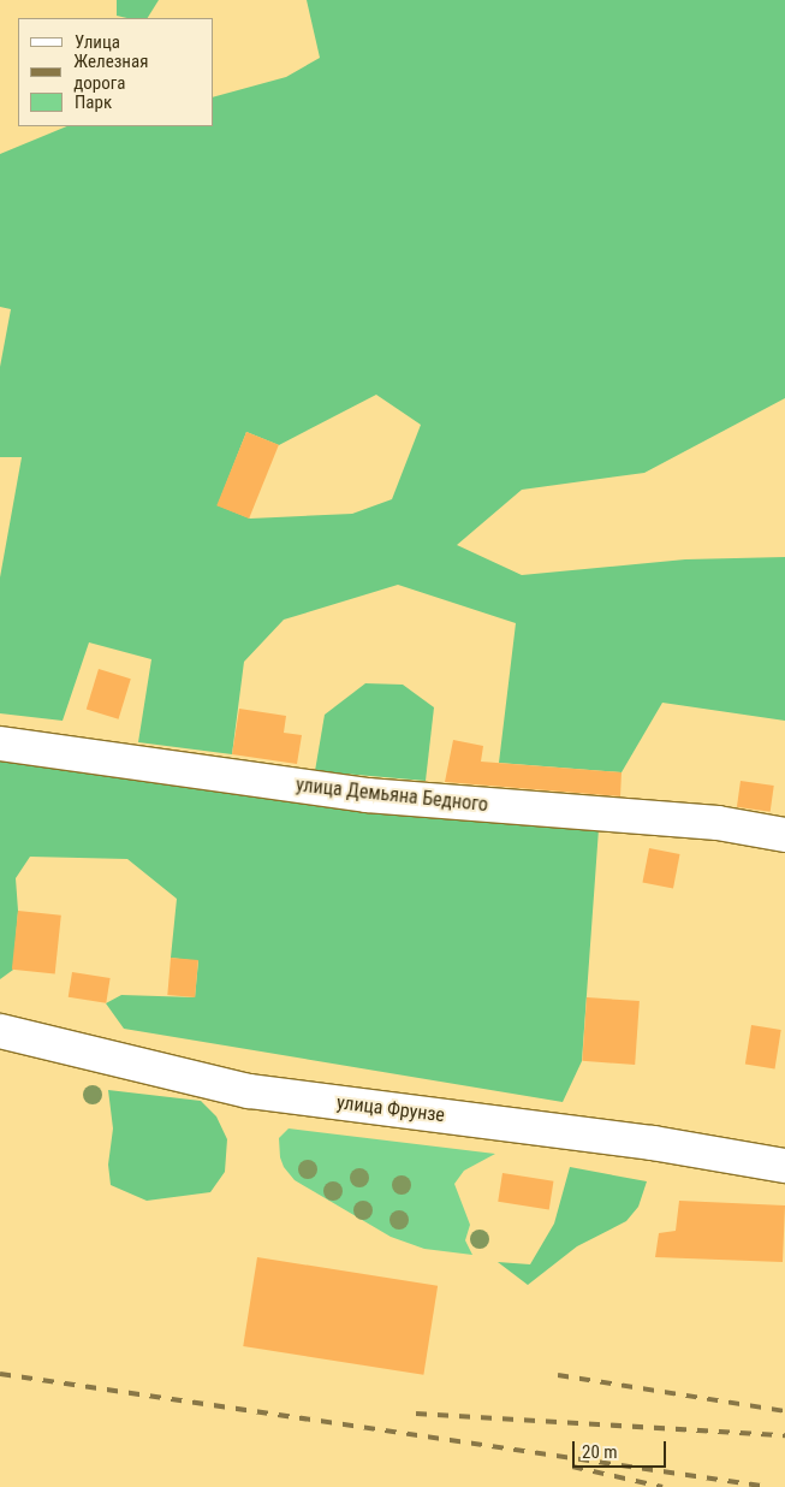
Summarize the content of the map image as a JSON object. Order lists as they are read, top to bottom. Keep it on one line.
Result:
{"streets":{"street":["улица Демьяна Бедного","улица Фрунзе"]},"legend":["Улица","Железная дорога","Парк"],"scale_bar":"20 m"}
